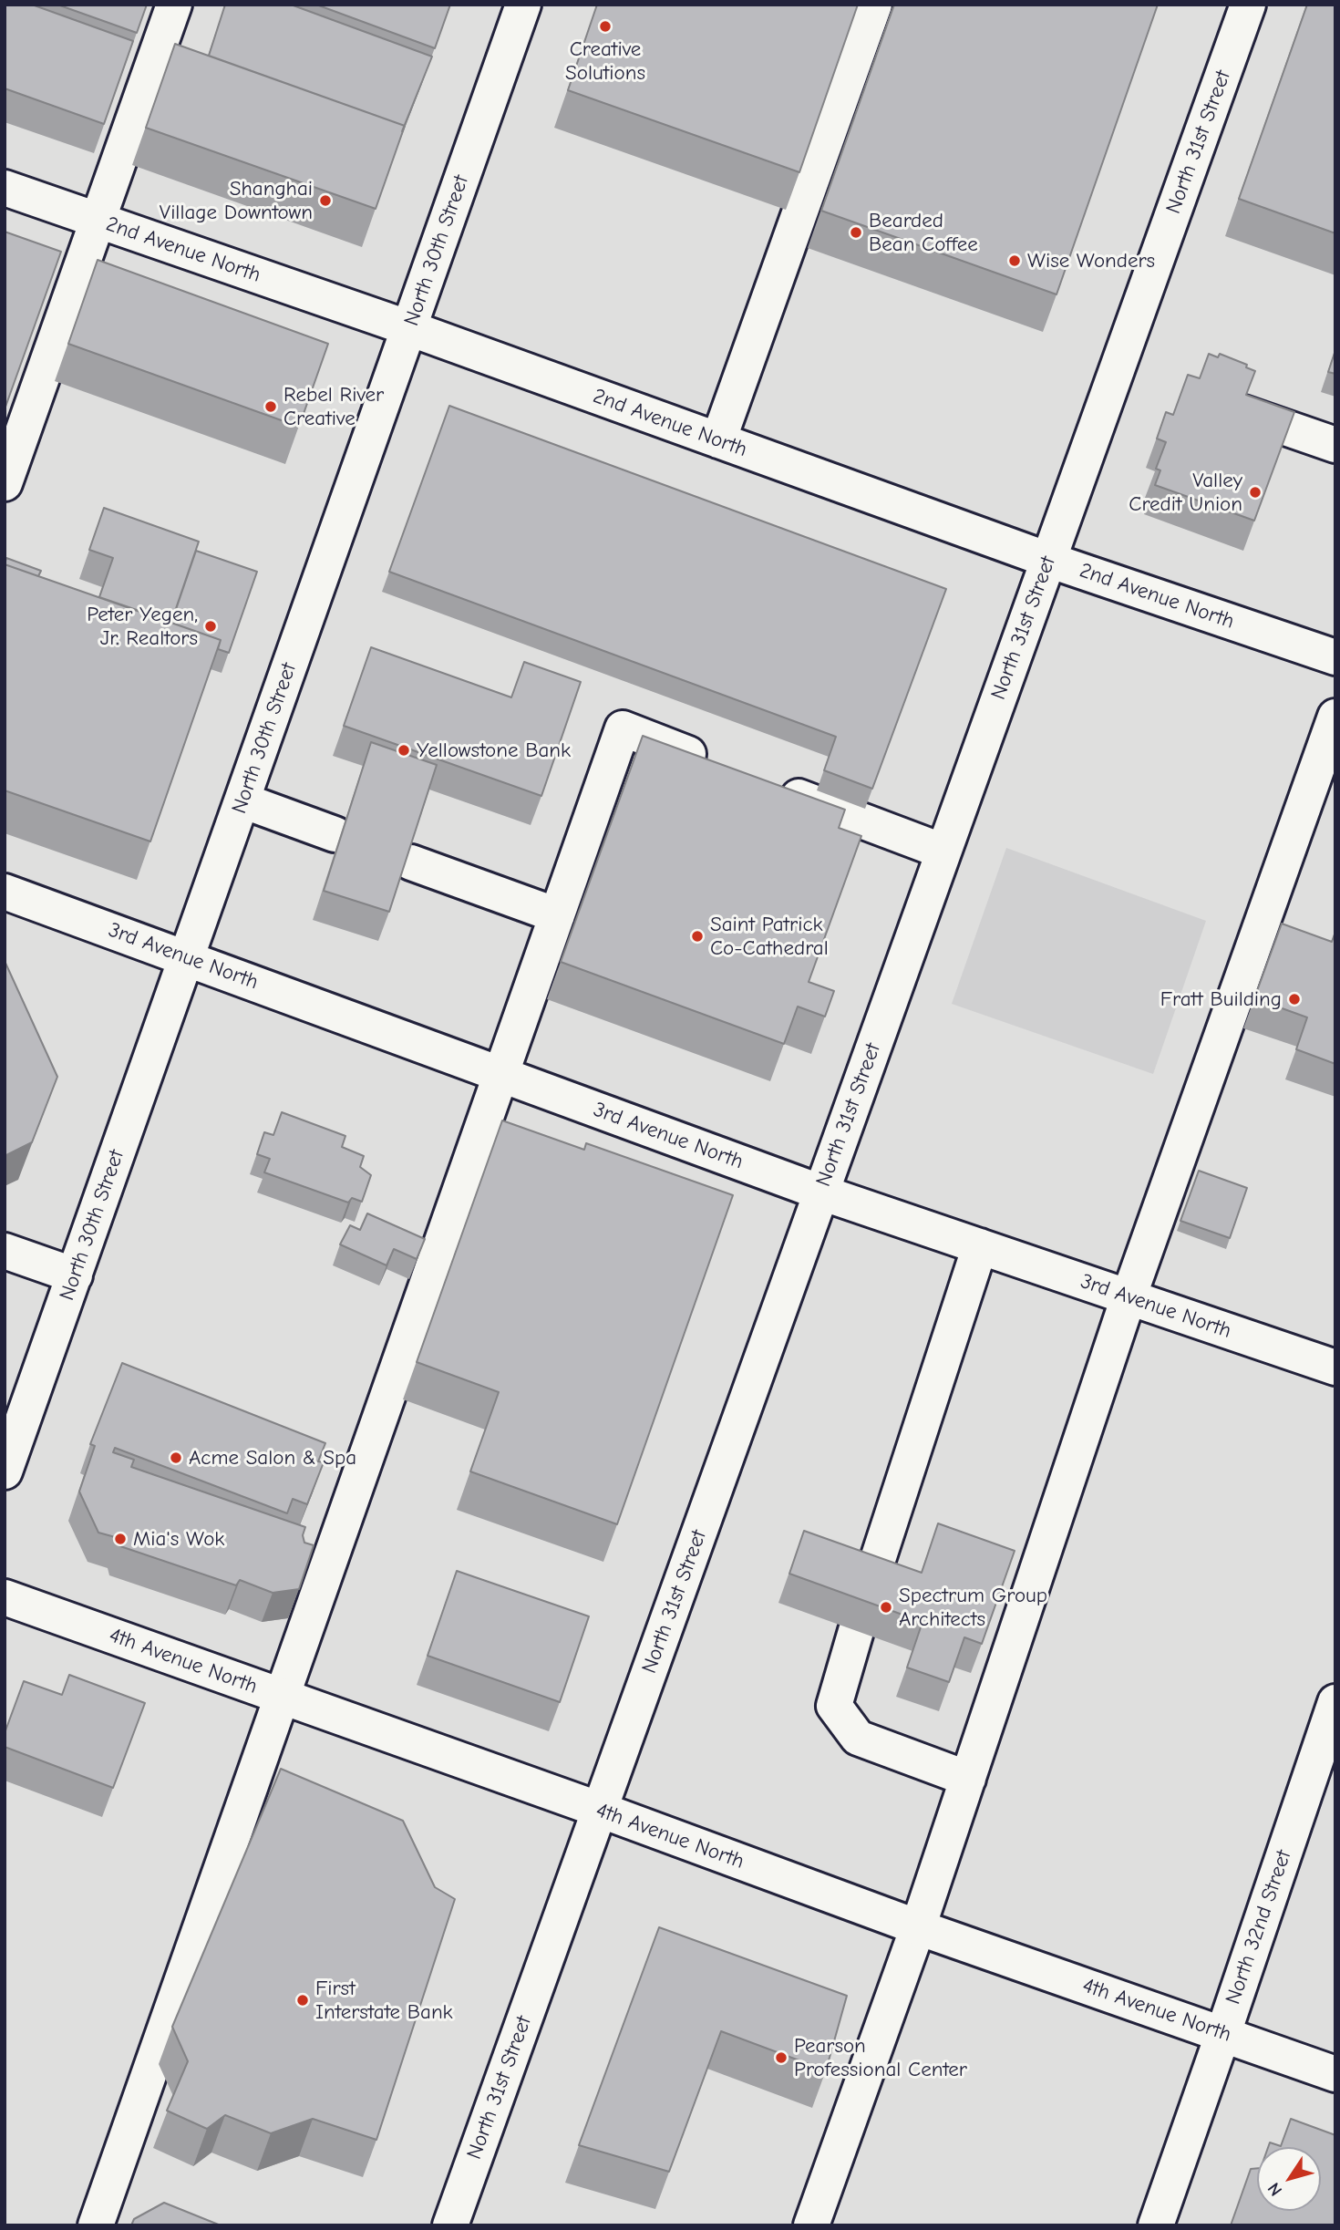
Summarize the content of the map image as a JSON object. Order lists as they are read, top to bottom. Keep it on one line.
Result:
{"streets":{"street":["North 31st Street","2nd Avenue North","North 30th Street","3rd Avenue North","4th Avenue North","North 32nd Street"]},"crossings":[["North 31st Street","2nd Avenue North"],["North 31st Street","3rd Avenue North"],["North 31st Street","4th Avenue North"],["2nd Avenue North","North 30th Street"],["North 30th Street","3rd Avenue North"],["4th Avenue North","North 32nd Street"]],"places":["Creative Solutions","Shanghai Village Downtown","Bearded Bean Coffee","Wise Wonders","Rebel River Creative","Valley Credit Union","Peter Yegen, Jr. Realtors","Yellowstone Bank","Saint Patrick Co-Cathedral","Fratt Building","Acme Salon & Spa","Mia's Wok","Spectrum Group Architects","First Interstate Bank","Pearson Professional Center"],"north":"bottom left"}
